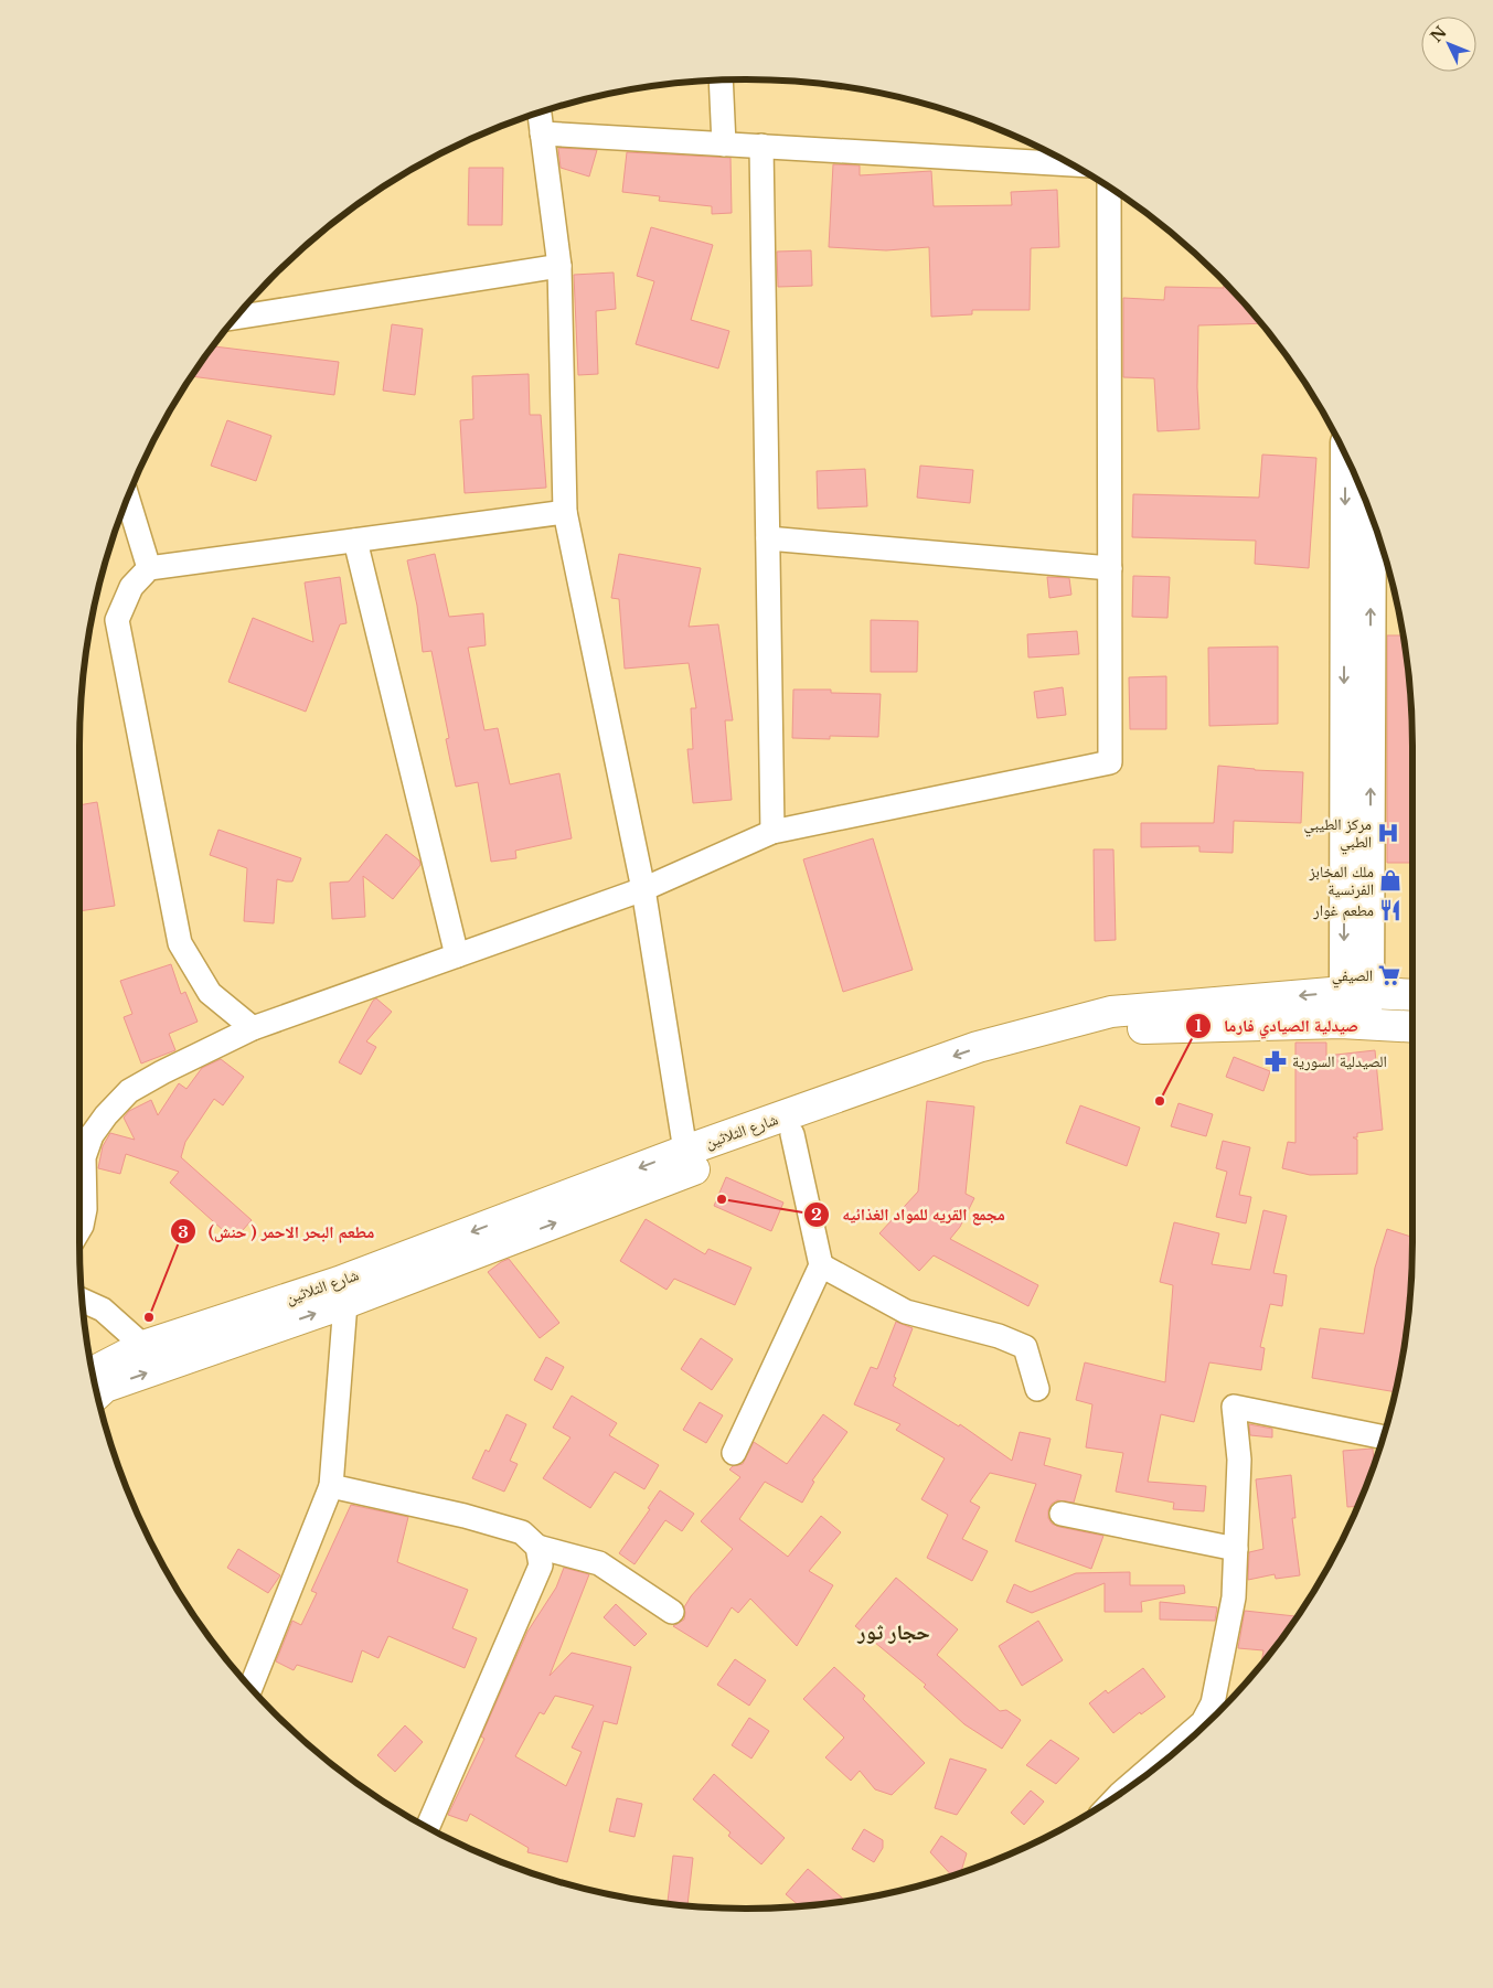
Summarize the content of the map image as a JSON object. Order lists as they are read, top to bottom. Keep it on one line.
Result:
{"streets":{"main road":["شارع الثلاثين"]},"districts":["حجار ثور"],"places":{"hospital":["مركز الطيبي الطبي"],"shop":["ملك المخابز الفرنسية"],"restaurant":["مطعم غوار"],"supermarket":["الصيفي"],"pharmacy":["الصيدلية السورية"],"other":["صيدلية الصيادي فارما","مجمع القريه للمواد الغذائيه","مطعم البحر الاحمر ( حنش)"]},"north":"top left"}
